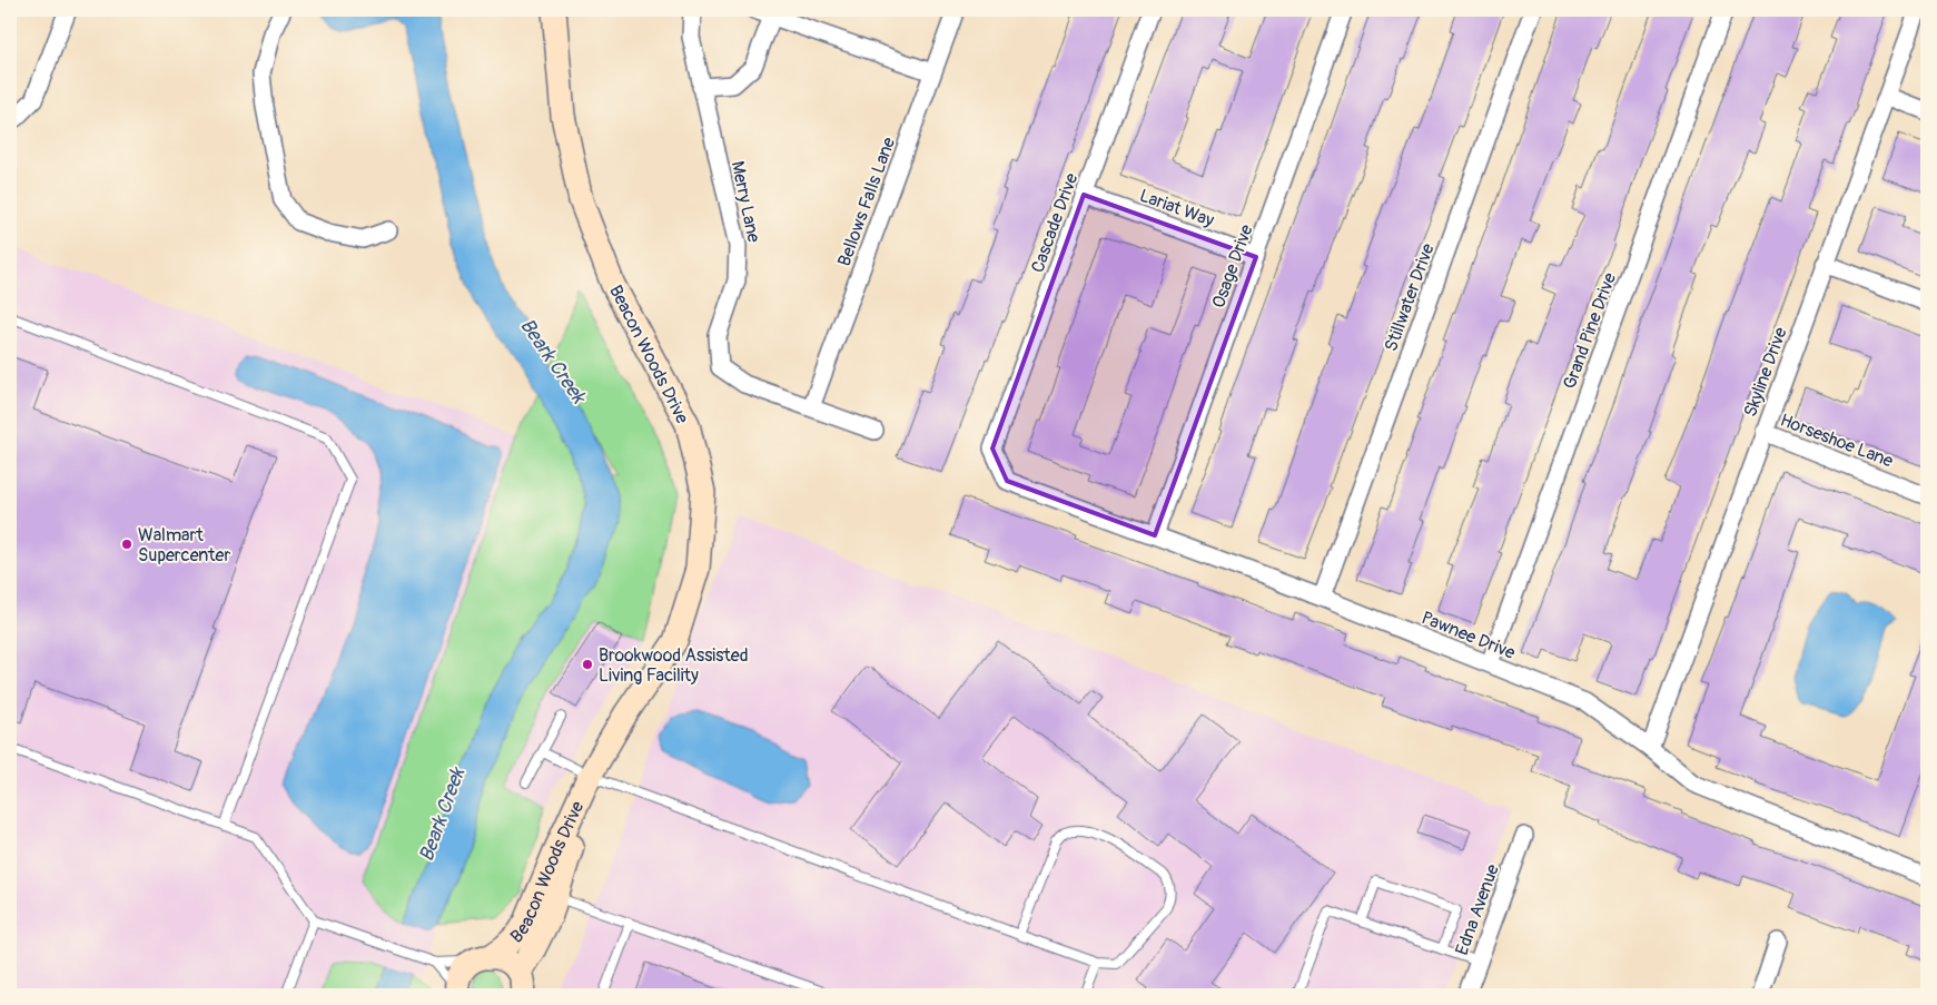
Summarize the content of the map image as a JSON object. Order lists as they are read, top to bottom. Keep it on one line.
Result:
{"streets":{"street":["Merry Lane","Bellows Falls Lane","Lariat Way","Cascade Drive","Osage Drive","Stillwater Drive","Grand Pine Drive","Beacon Woods Drive","Skyline Drive","Horseshoe Lane","Pawnee Drive","Edna Avenue"]},"crossings":[["Merry Lane","Bellows Falls Lane"],["Lariat Way","Cascade Drive"],["Lariat Way","Osage Drive"],["Cascade Drive","Pawnee Drive"],["Osage Drive","Pawnee Drive"],["Stillwater Drive","Pawnee Drive"],["Grand Pine Drive","Pawnee Drive"],["Skyline Drive","Horseshoe Lane"],["Skyline Drive","Pawnee Drive"]],"water":["Beark Creek"],"places":["Walmart Supercenter","Brookwood Assisted Living Facility"]}
